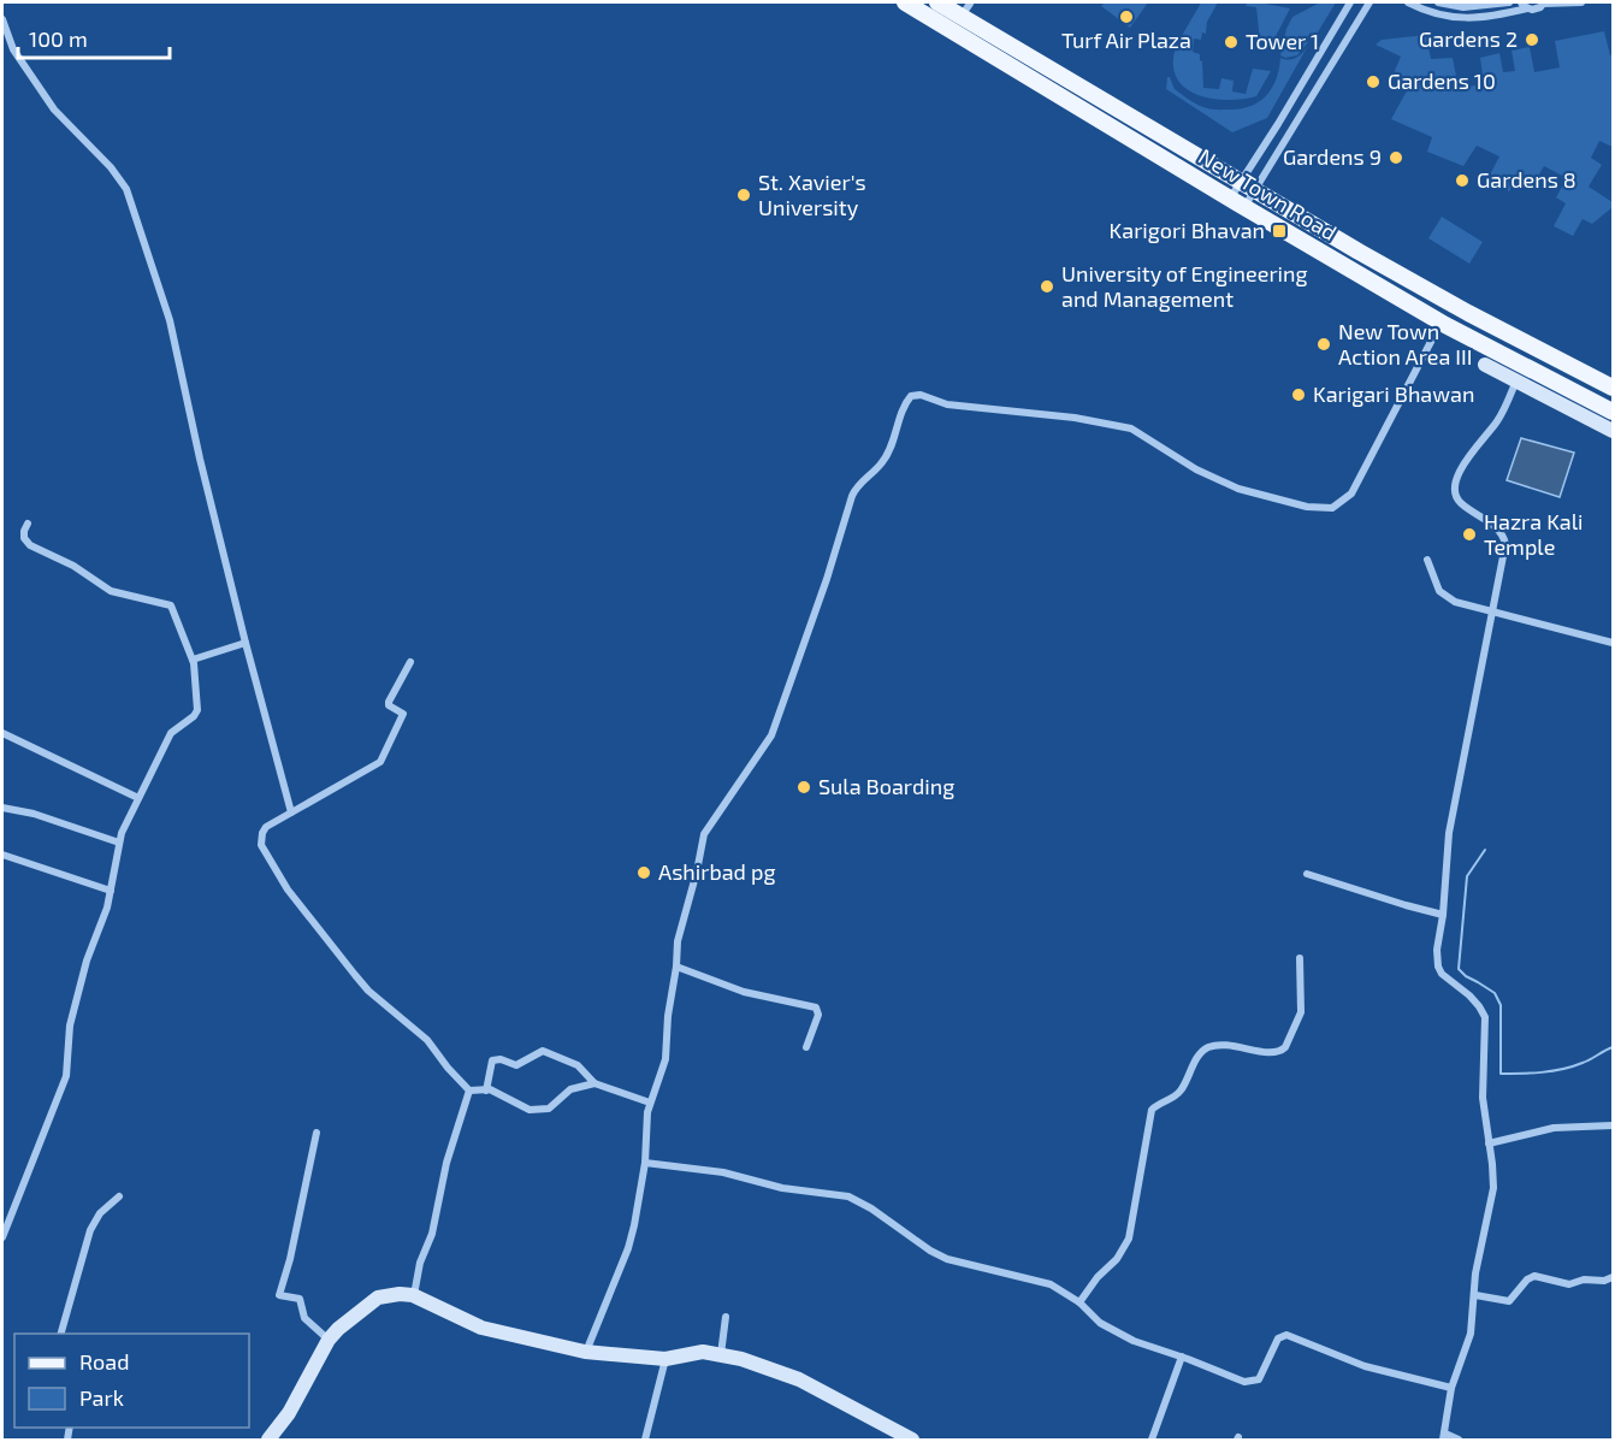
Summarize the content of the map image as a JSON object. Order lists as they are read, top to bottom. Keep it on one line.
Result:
{"streets":{"main road":["New Town Road"]},"places":{"other":["Turf Air Plaza","Gardens 2","Tower 1","Gardens 10","Gardens 9","Gardens 8","St. Xavier's University","University of Engineering and Management","New Town Action Area III","Karigari Bhawan","Hazra Kali Temple","Sula Boarding","Ashirbad pg"],"transit":["Karigori Bhavan"]},"legend":["Road","Park"],"scale_bar":"100 m"}
